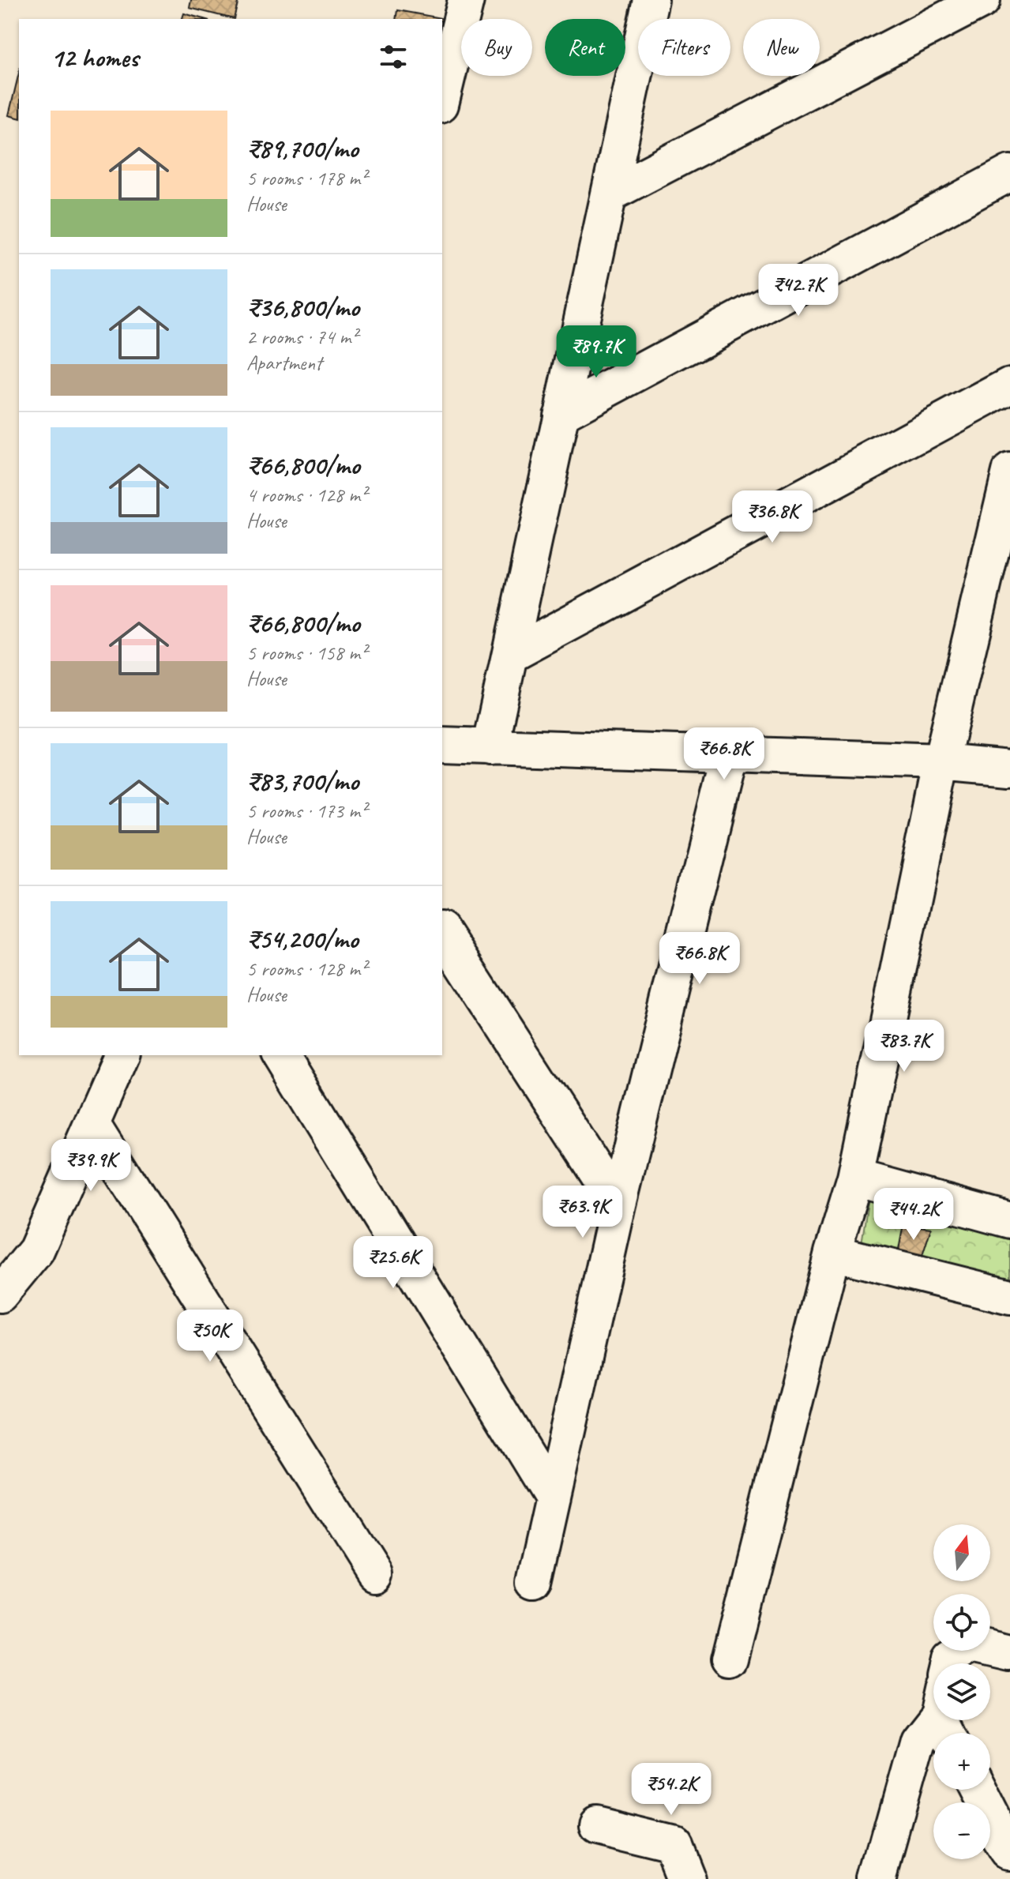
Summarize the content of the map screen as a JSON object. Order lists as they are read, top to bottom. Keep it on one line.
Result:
{"north":"top","page":{"chip":["Buy","Rent","Filters","New"],"heading":"12 homes","list":[{"name":"₹89,700/mo","note":"5 rooms · 178 m² · House"},{"name":"₹36,800/mo","note":"2 rooms · 74 m² · Apartment"},{"name":"₹66,800/mo","note":"4 rooms · 128 m² · House"},{"name":"₹66,800/mo","note":"5 rooms · 158 m² · House"},{"name":"₹83,700/mo","note":"5 rooms · 173 m² · House"},{"name":"₹54,200/mo","note":"5 rooms · 128 m² · House"}],"price":["₹42.7K","₹89.7K","₹36.8K","₹66.8K","₹66.8K","₹83.7K","₹39.9K","₹63.9K","₹44.2K","₹25.6K","₹50K","₹54.2K"],"map_buttons":["+","−"]}}
